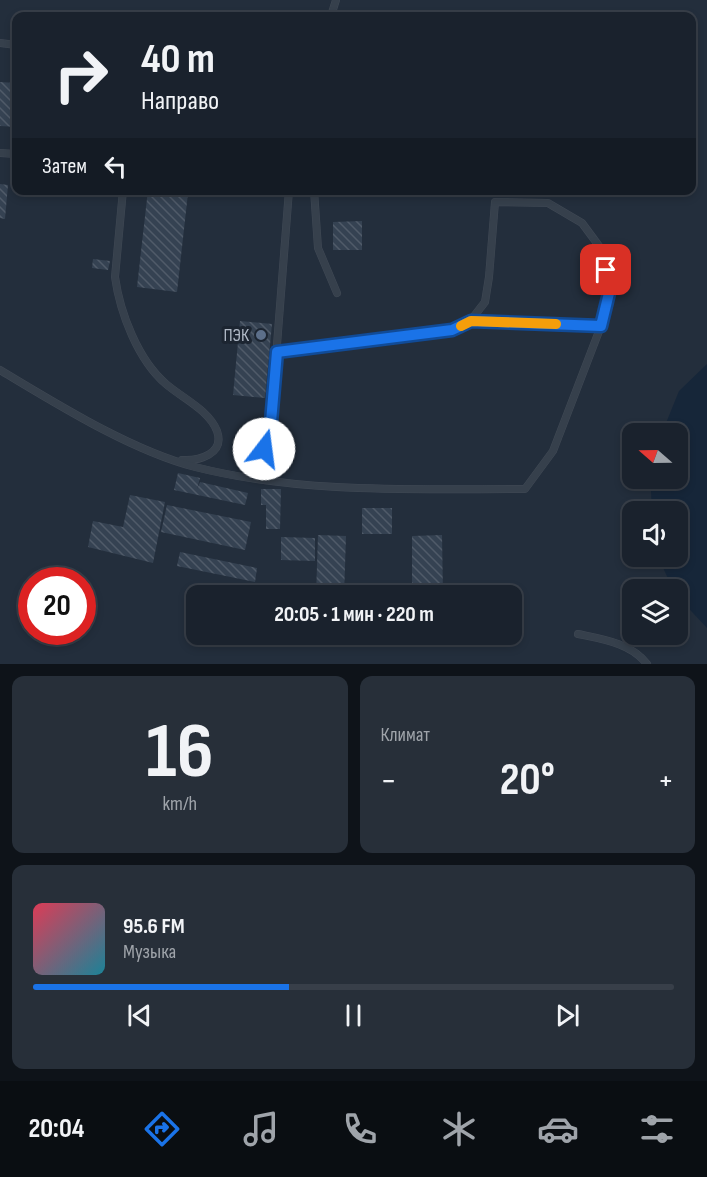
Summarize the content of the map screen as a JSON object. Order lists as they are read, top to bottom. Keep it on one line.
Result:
{"places":["ПЭК"],"north":"left","page":{"turn":["40 m","Направо"],"then":"Затем","limit":"20","trip":"20:05 · 1 мин · 220 m","tile":[["16","km/h"],"Климат"],"heat":["−","20°","+"],"song":["95.6 FM","Музыка"],"tabs":"20:04"}}
